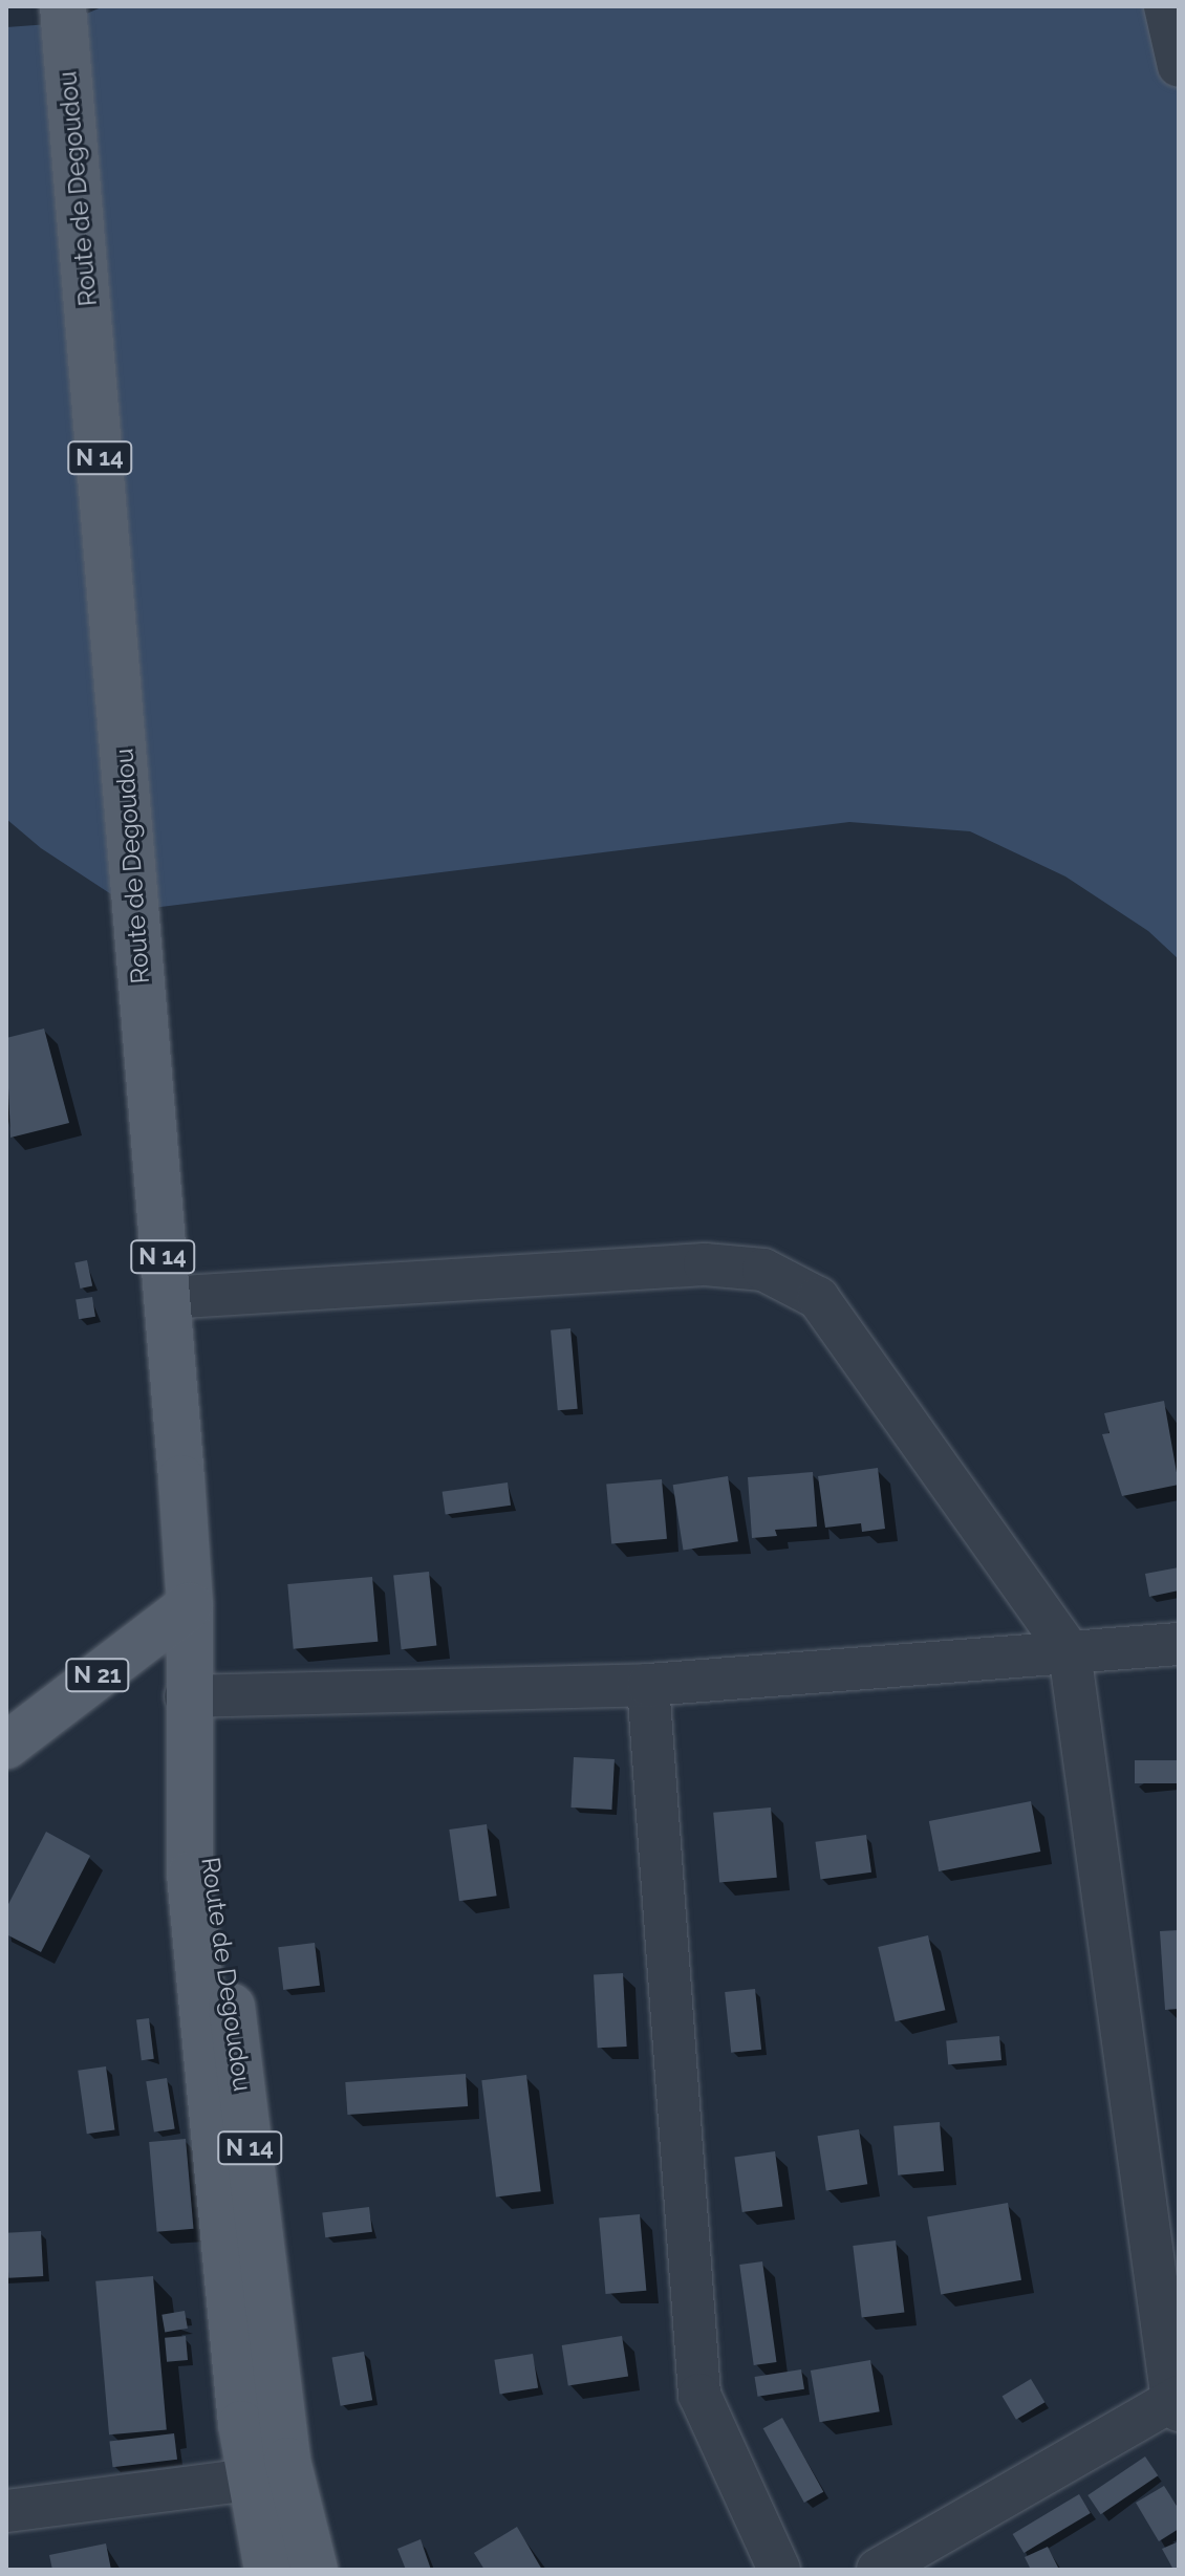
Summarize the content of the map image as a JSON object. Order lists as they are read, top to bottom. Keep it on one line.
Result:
{"streets":{"main road":["Route de Degoudou","N 14","N 21"]},"crossings":[["Route de Degoudou","N 21"]]}
